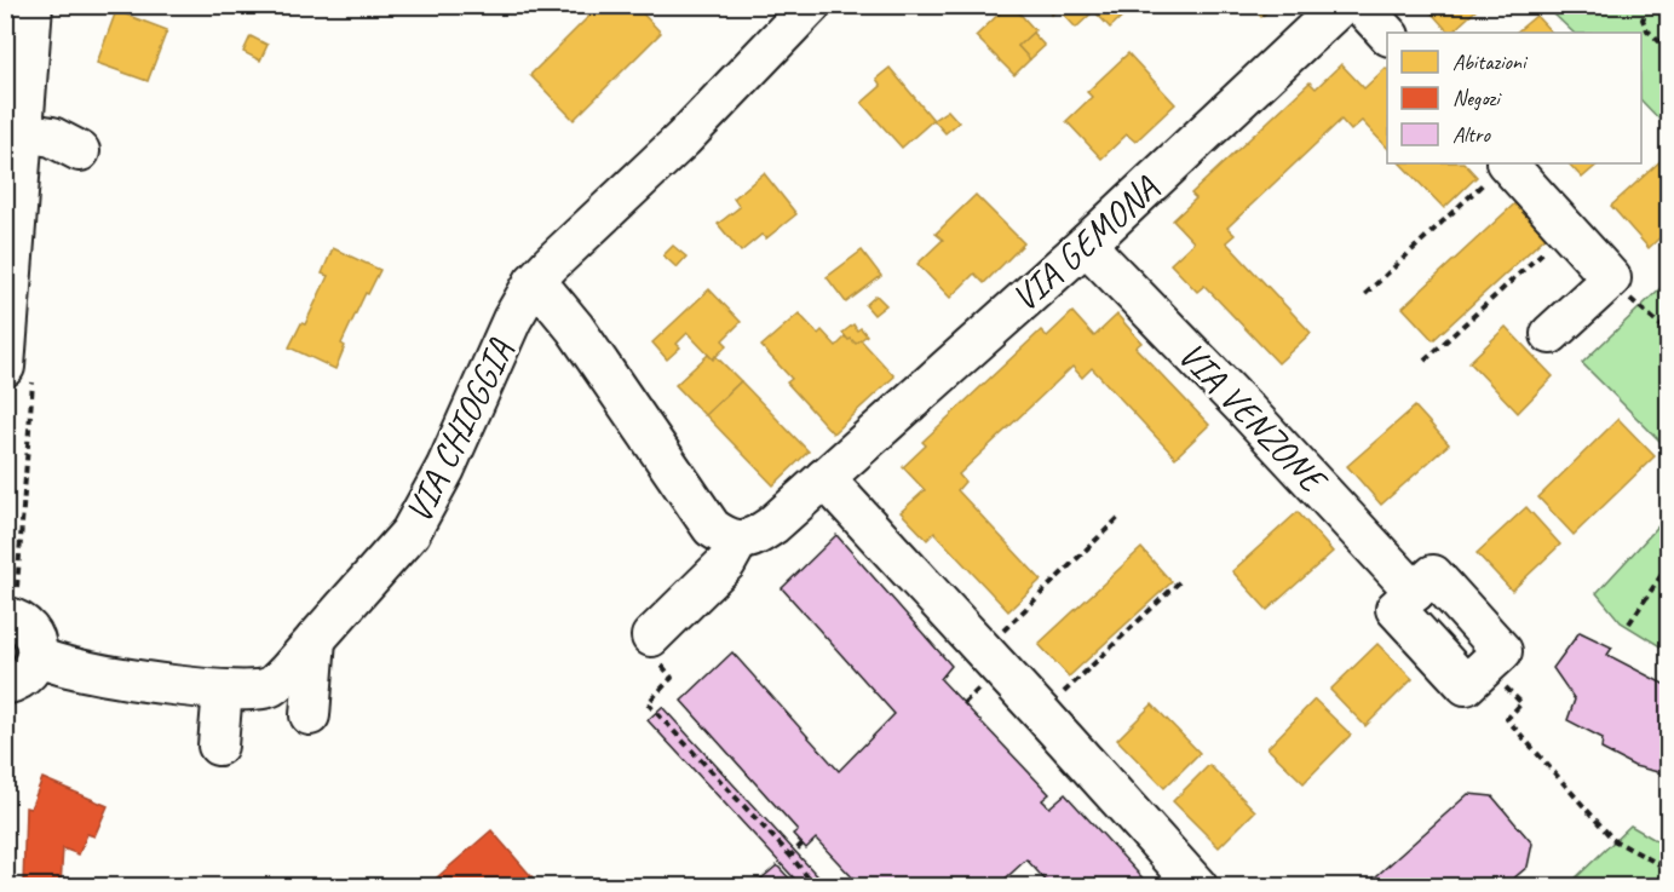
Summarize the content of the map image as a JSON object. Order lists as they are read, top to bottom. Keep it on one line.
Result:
{"streets":{"street":["VIA GEMONA","VIA VENZONE","VIA CHIOGGIA"]},"crossings":[["VIA GEMONA","VIA VENZONE"]],"legend":["Abitazioni","Negozi","Altro"]}
